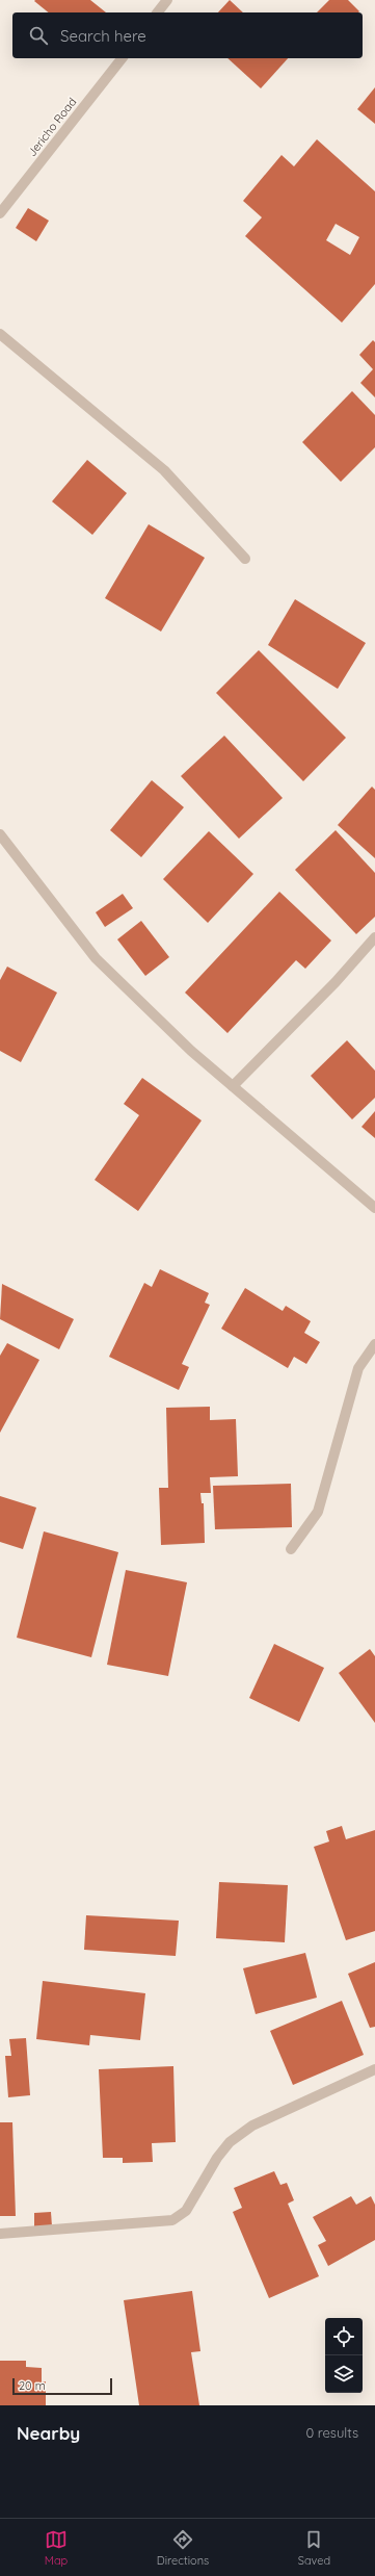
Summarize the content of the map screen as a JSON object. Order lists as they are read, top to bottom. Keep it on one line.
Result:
{"streets":{"street":["Jericho Road"]},"scale_bar":"20 m","page":{"search":"Search here","scale":"20 m","heading":["Nearby","0 results"],"nav":["Map","Directions","Saved"]}}
